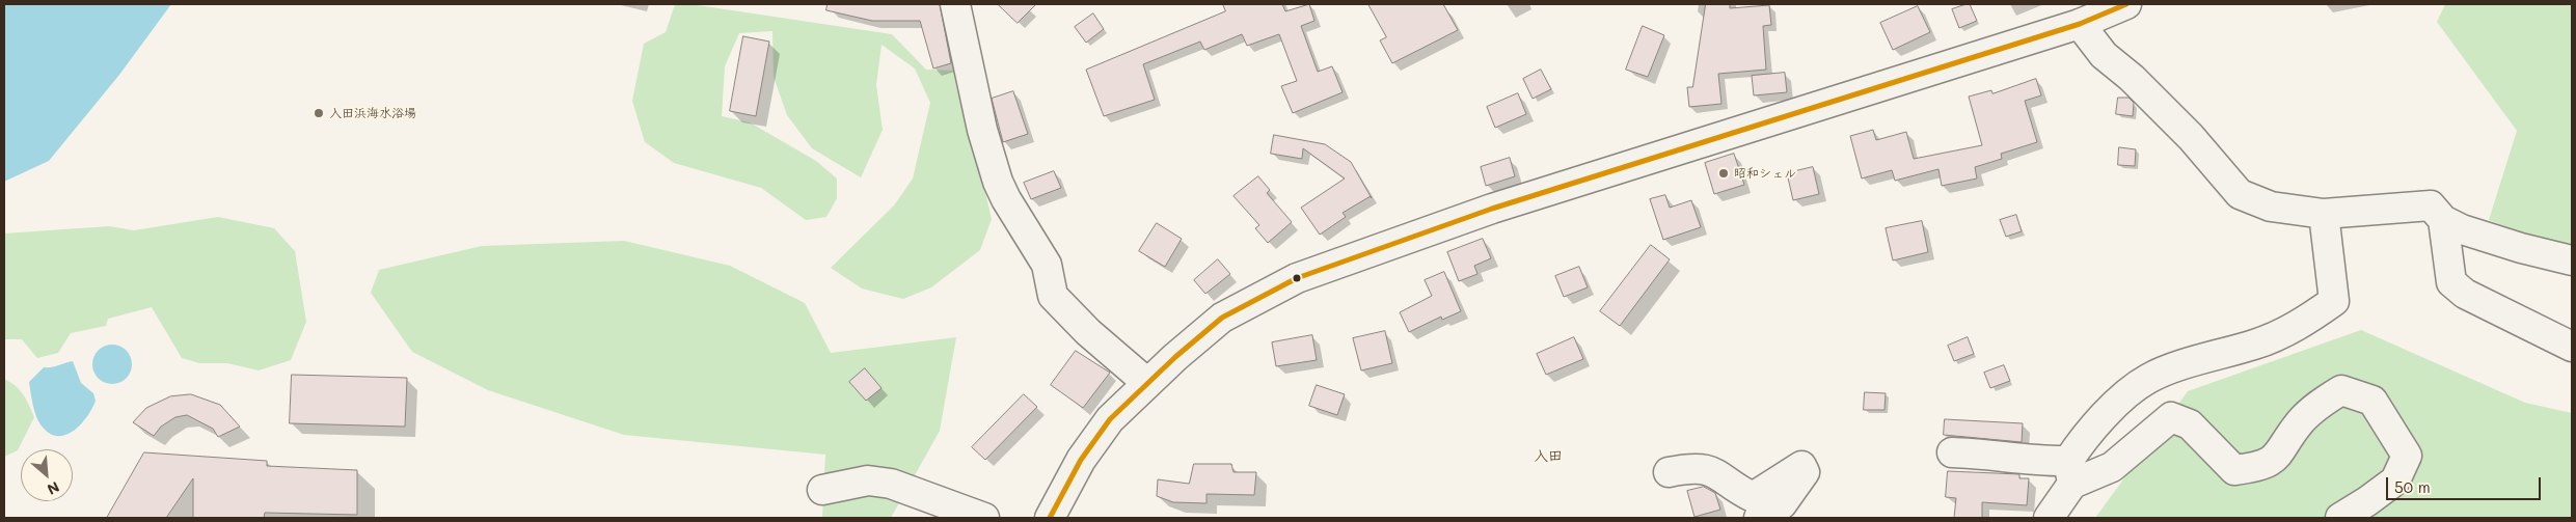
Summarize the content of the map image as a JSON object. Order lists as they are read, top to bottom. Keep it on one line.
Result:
{"districts":["入田"],"places":["入田浜海水浴場","昭和シェル"],"scale_bar":"50 m","north":"bottom right"}
